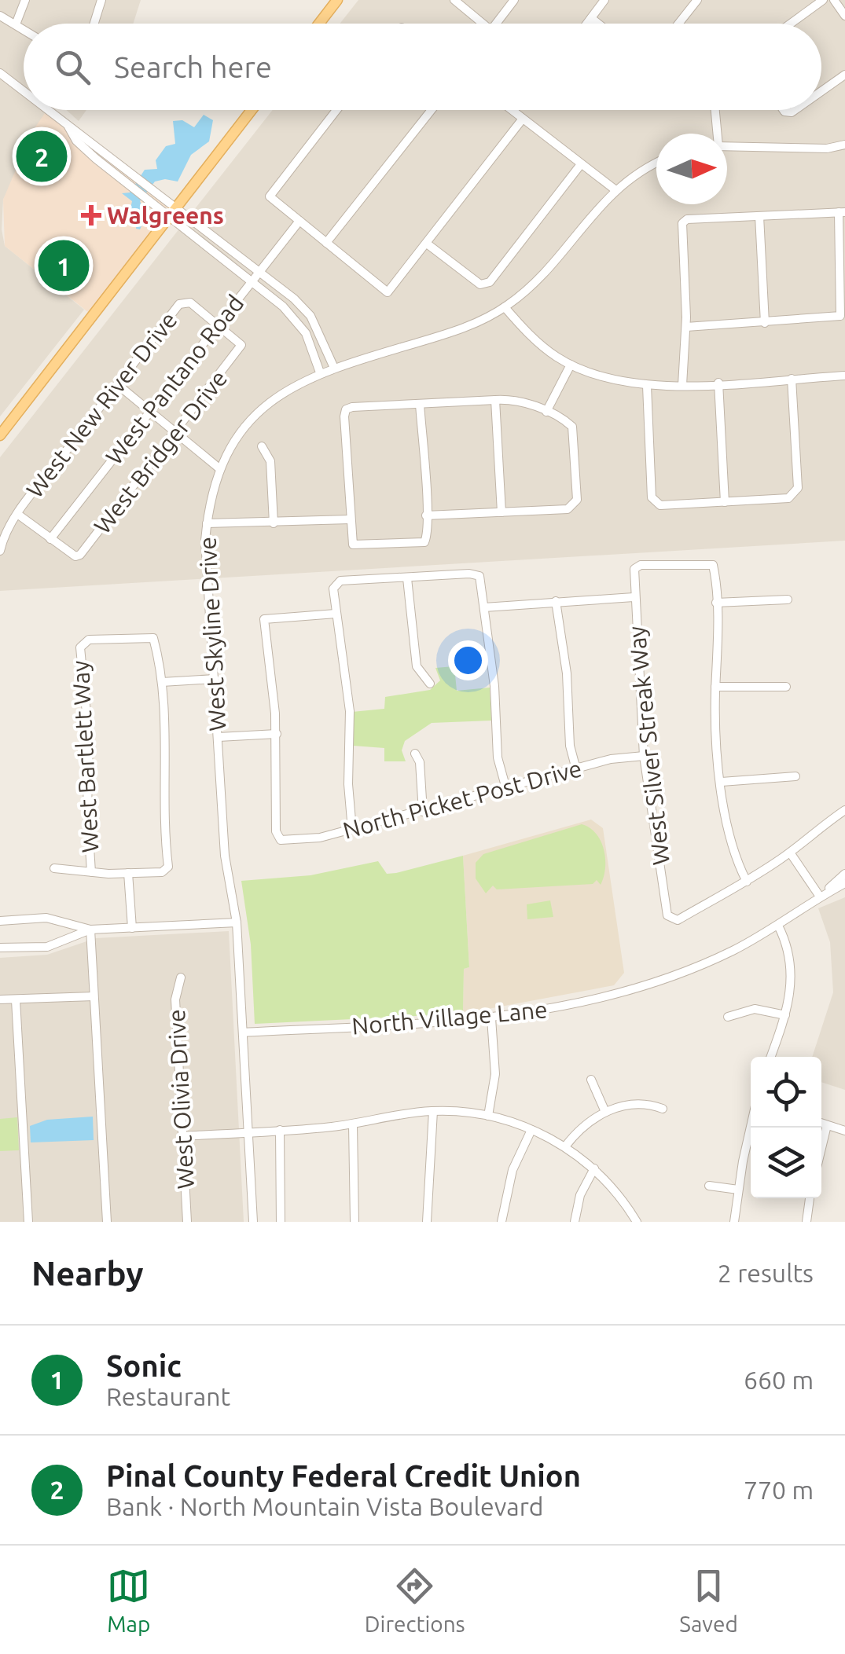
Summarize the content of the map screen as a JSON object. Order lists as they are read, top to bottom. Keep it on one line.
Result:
{"streets":{"street":["West Pantano Road","West New River Drive","West Bridger Drive","West Skyline Drive","West Silver Streak Way","West Bartlett Way","North Picket Post Drive","North Village Lane","West Olivia Drive"]},"crossings":[["West Pantano Road","West New River Drive"],["West Pantano Road","West Bridger Drive"],["West New River Drive","West Bridger Drive"],["West Skyline Drive","North Village Lane"],["West Silver Streak Way","North Picket Post Drive"]],"places":{"health":["Walgreens"]},"north":"right","page":{"search":"Search here","pins":["2","1"],"heading":["Nearby","2 results"],"list":[{"mark":"1","name":"Sonic","note":"Restaurant","value":"660 m"},{"mark":"2","name":"Pinal County Federal Credit Union","note":"Bank · North Mountain Vista Boulevard","value":"770 m"}],"nav":["Map","Directions","Saved"]}}
